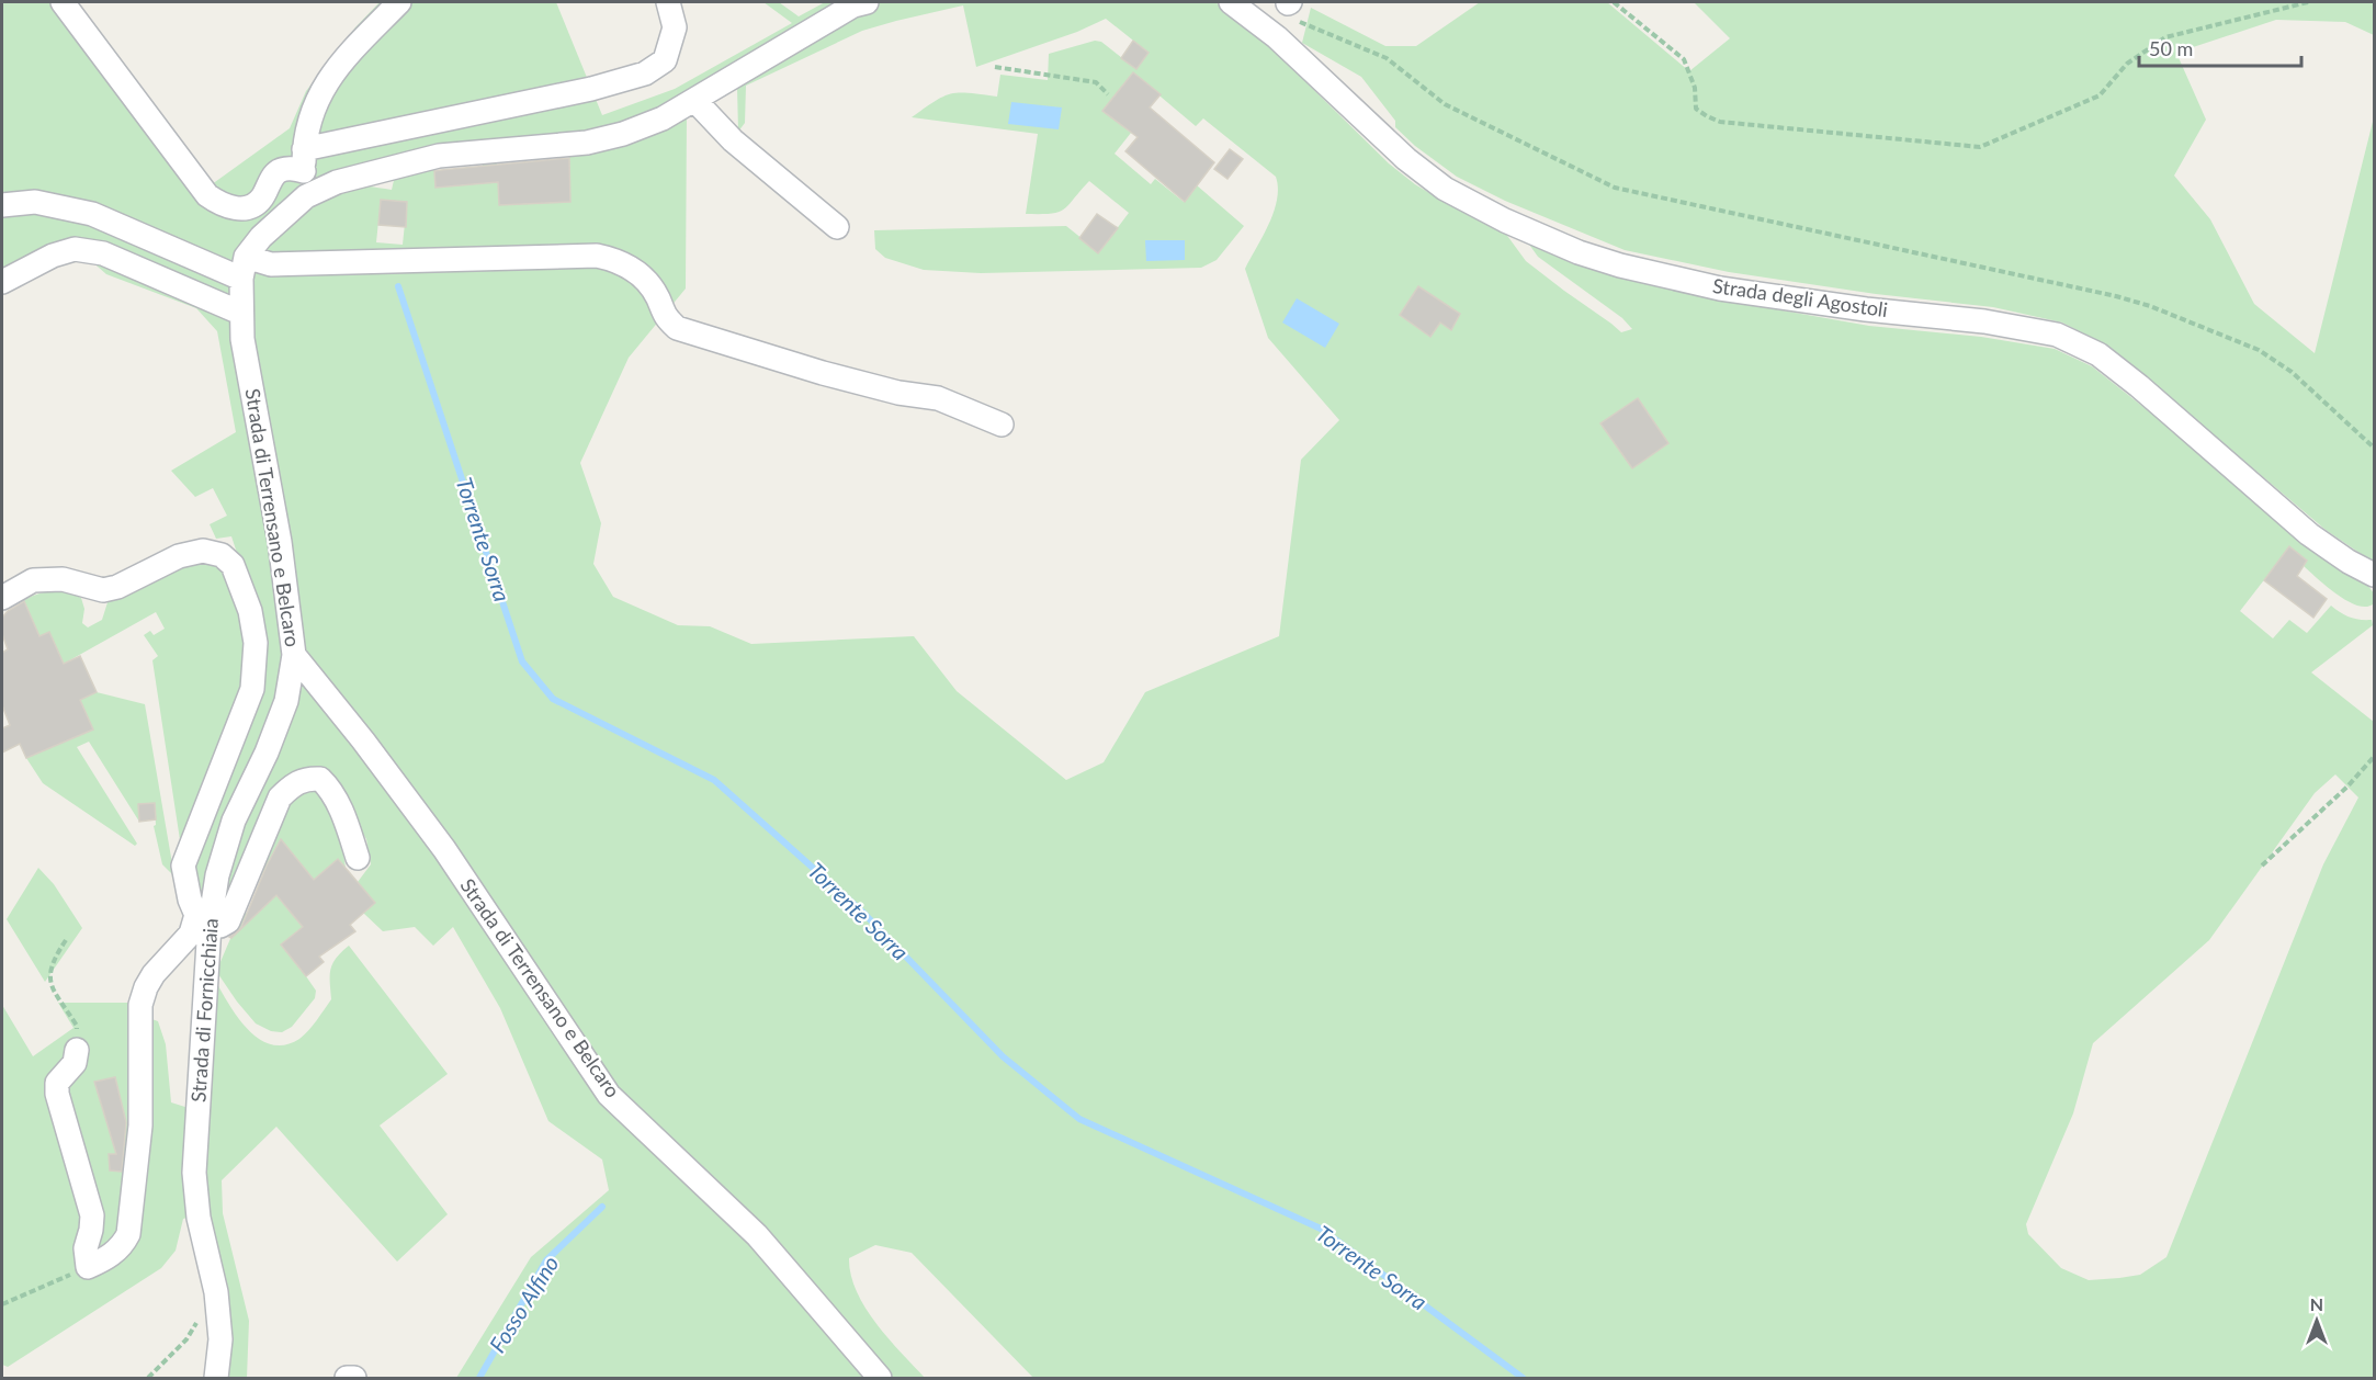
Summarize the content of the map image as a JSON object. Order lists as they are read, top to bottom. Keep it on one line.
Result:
{"streets":{"street":["Strada degli Agostoli","Strada di Terrensano e Belcaro","Strada di Fornicchiaia"]},"crossings":[["Strada di Terrensano e Belcaro","Strada di Fornicchiaia"]],"water":["Torrente Sorra","Fosso Alfino"],"scale_bar":"50 m","north":"top"}
